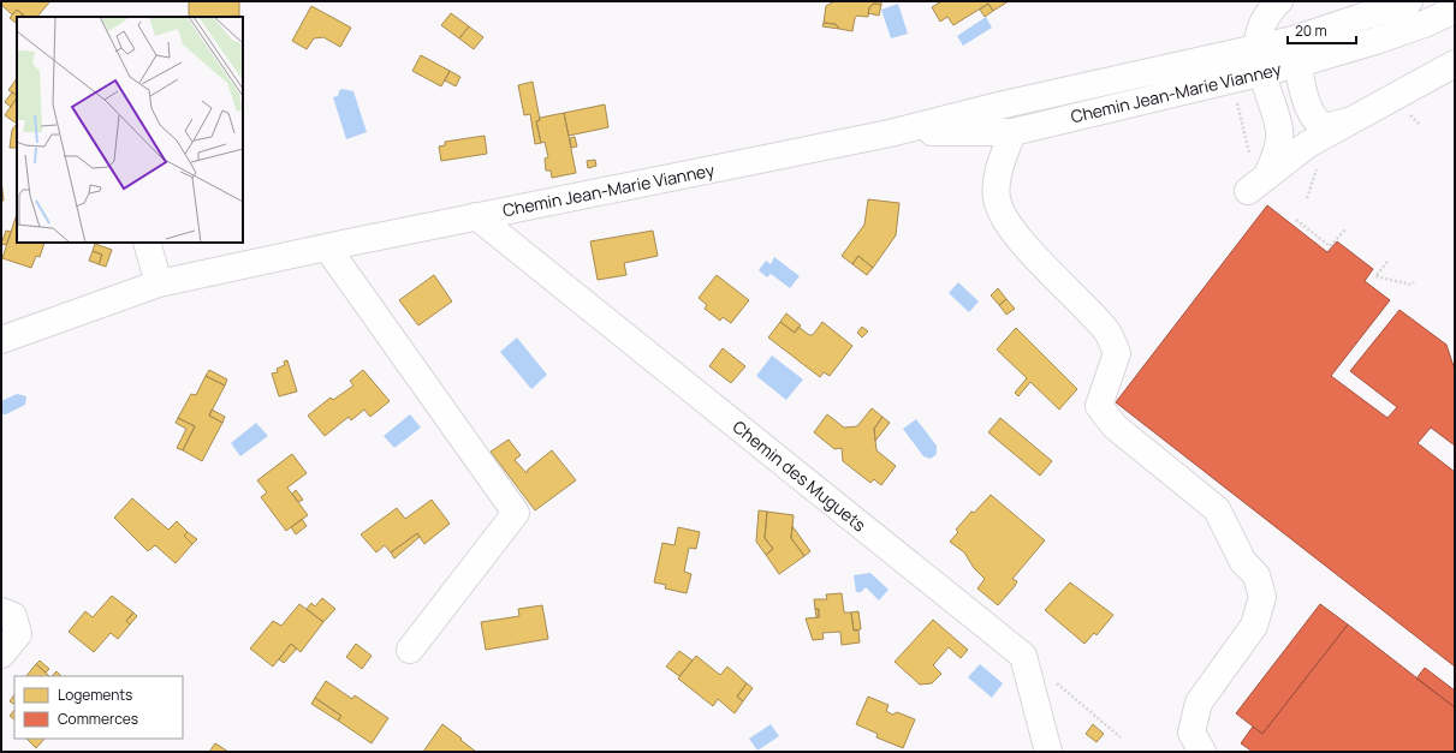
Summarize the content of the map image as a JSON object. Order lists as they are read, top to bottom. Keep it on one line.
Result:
{"streets":{"street":["Chemin Jean-Marie Vianney","Chemin des Muguets"]},"crossings":[["Chemin Jean-Marie Vianney","Chemin des Muguets"]],"legend":["Logements","Commerces"],"scale_bar":"20 m"}
